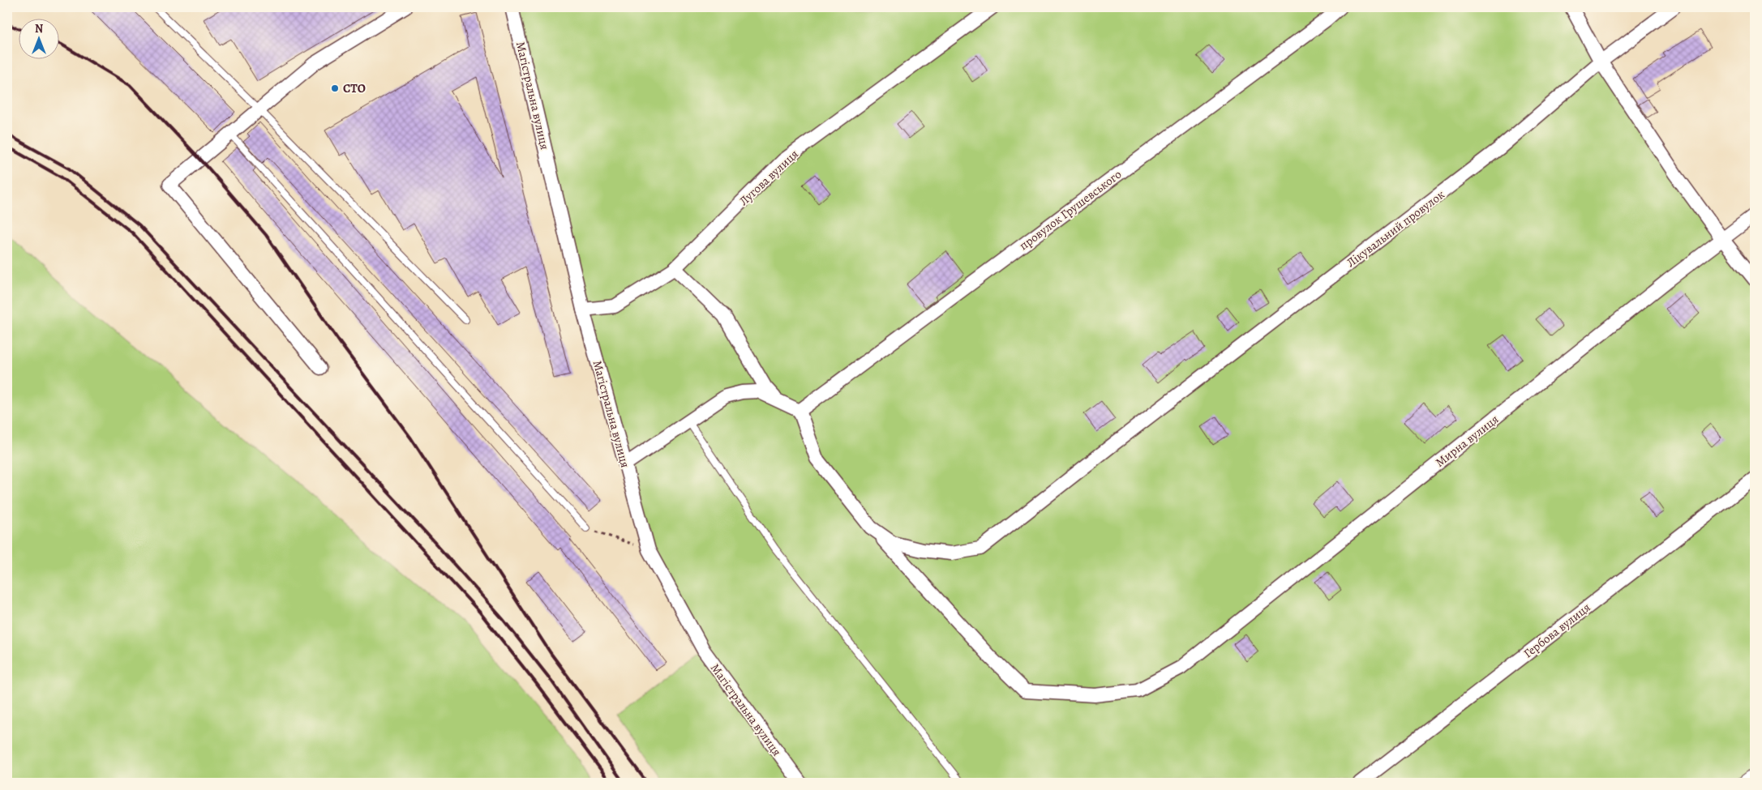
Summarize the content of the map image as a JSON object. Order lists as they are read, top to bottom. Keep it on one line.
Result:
{"streets":{"street":["Магістральна вулиця","Лугова вулиця","провулок Грушевського","Лікувальний провулок","Мирна вулиця","Гербова вулиця"]},"crossings":[["Магістральна вулиця","Лугова вулиця"],["Лікувальний провулок","Мирна вулиця"]],"places":["СТО"],"north":"top"}
